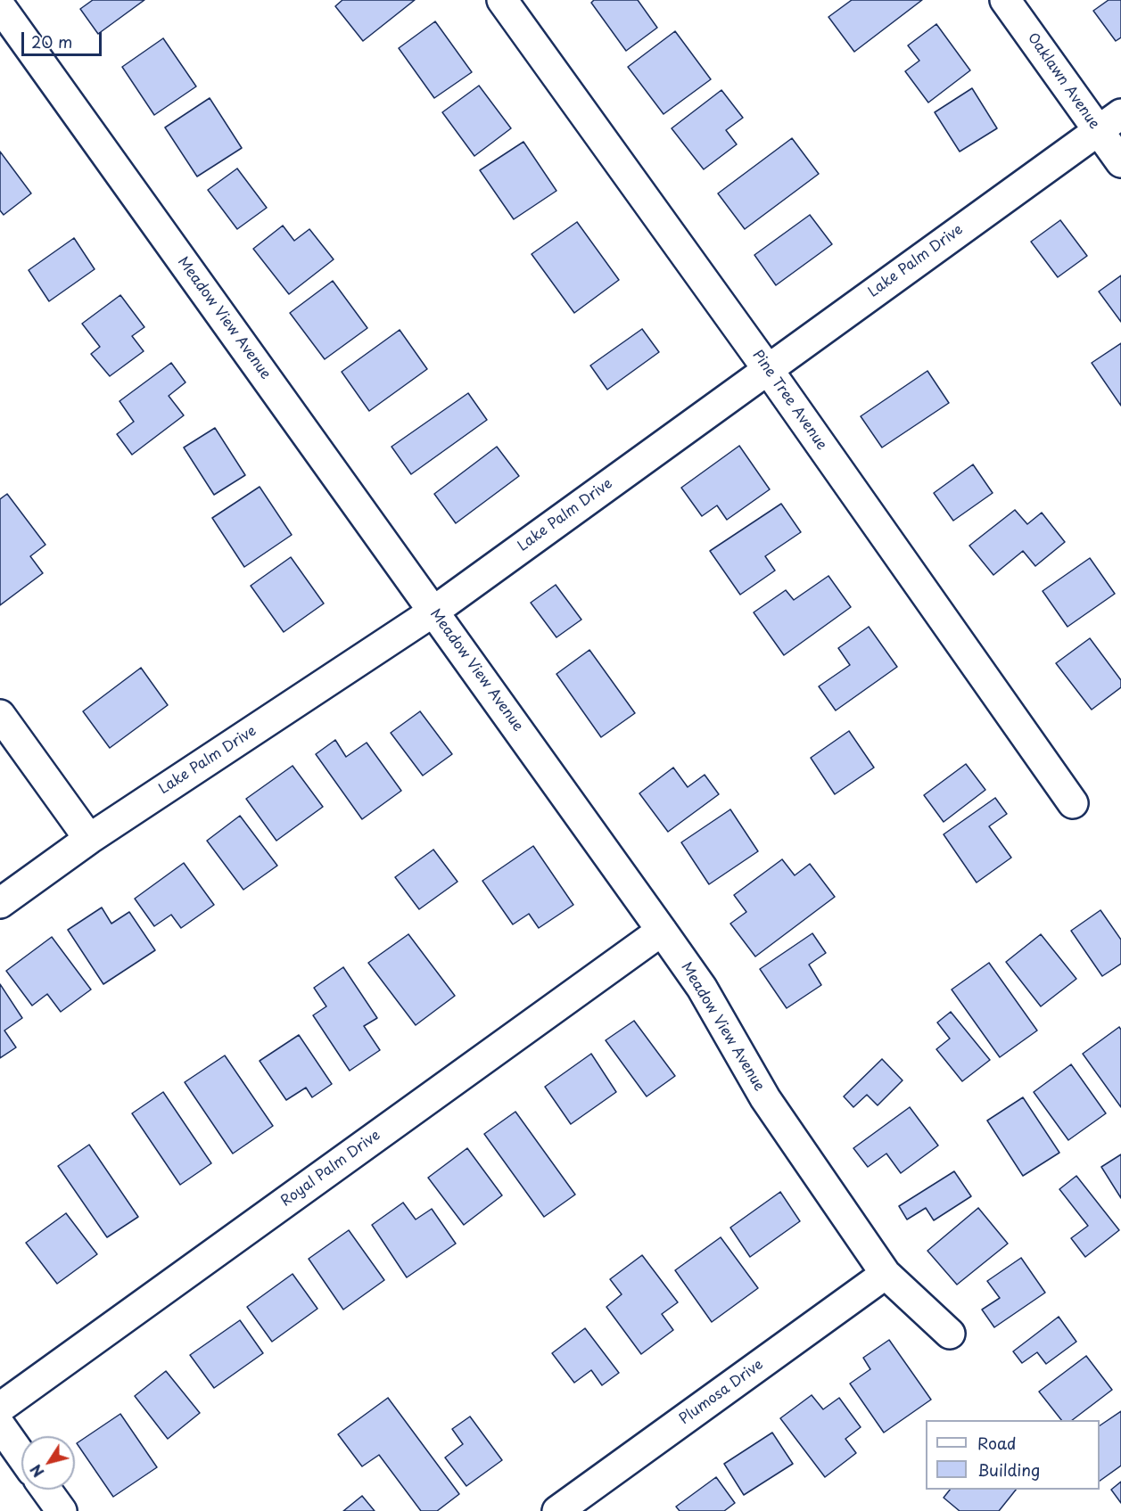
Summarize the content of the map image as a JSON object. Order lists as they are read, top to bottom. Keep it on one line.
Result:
{"streets":{"street":["Oaklawn Avenue","Lake Palm Drive","Meadow View Avenue","Pine Tree Avenue","Royal Palm Drive","Plumosa Drive"]},"crossings":[["Oaklawn Avenue","Lake Palm Drive"],["Lake Palm Drive","Meadow View Avenue"],["Lake Palm Drive","Pine Tree Avenue"],["Meadow View Avenue","Royal Palm Drive"],["Meadow View Avenue","Plumosa Drive"]],"legend":["Road","Building"],"scale_bar":"20 m","north":"bottom left"}
